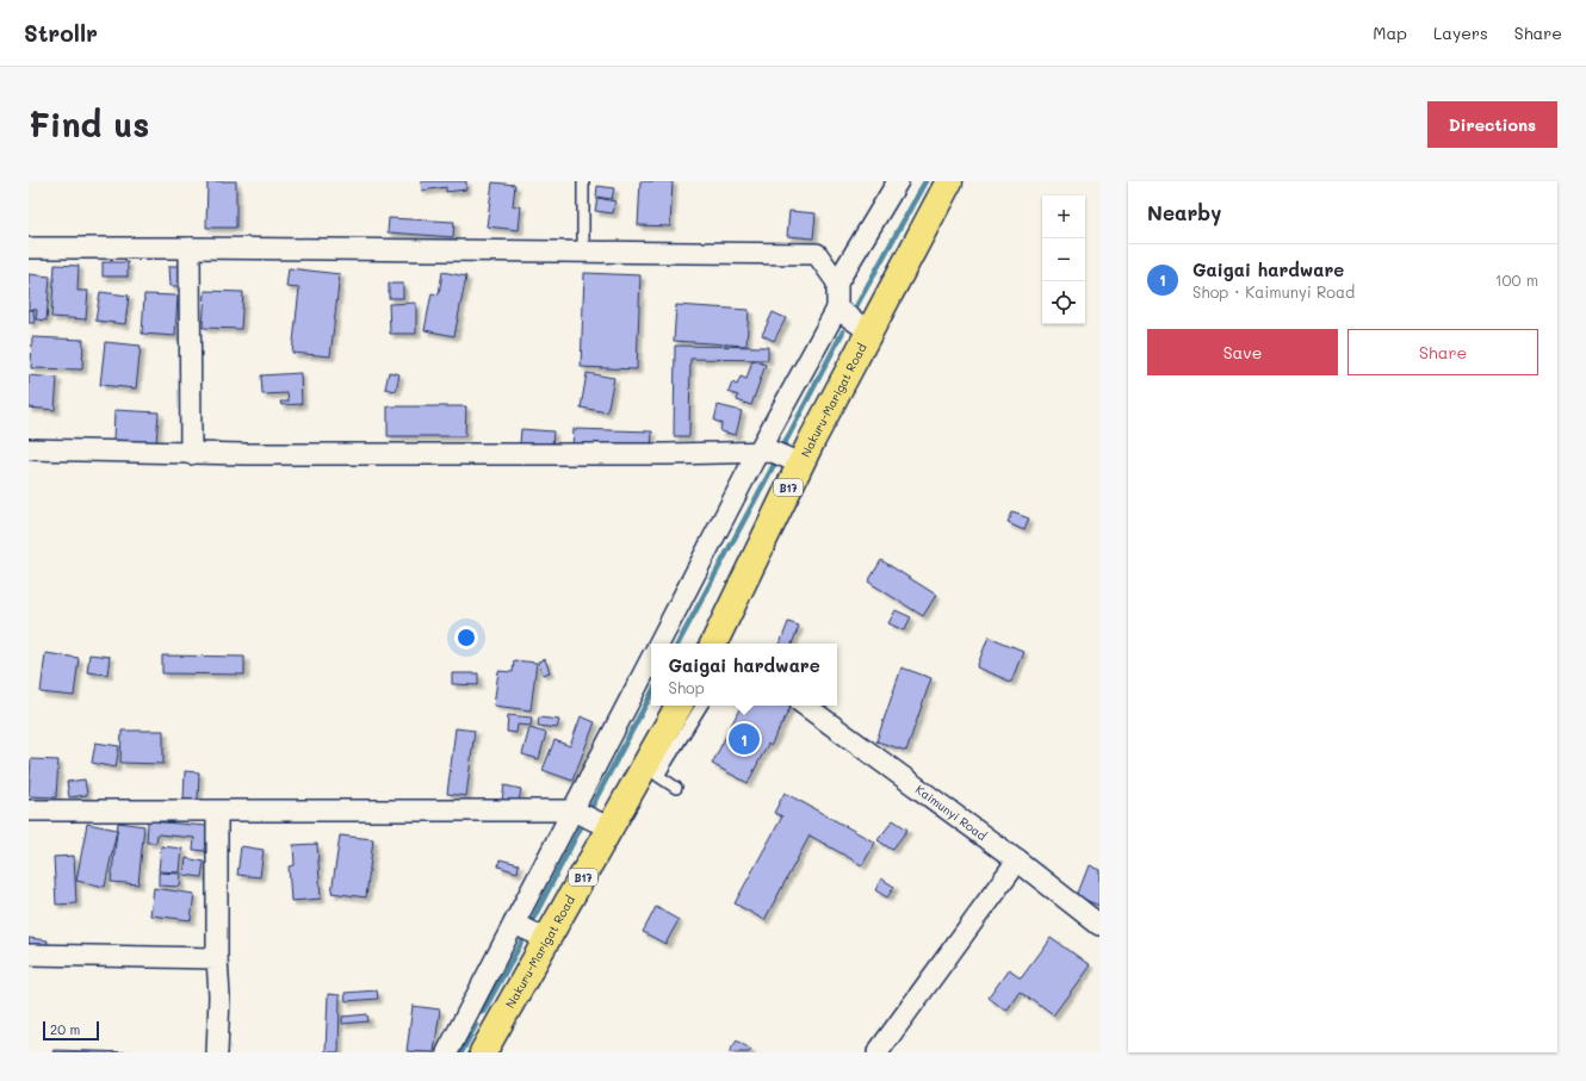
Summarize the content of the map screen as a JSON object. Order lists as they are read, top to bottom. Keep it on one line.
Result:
{"streets":{"main road":["Nakuru-Marigat Road","B17"],"street":["Kaimunyi Road"]},"scale_bar":"20 m","page":{"header":"Strollr","nav":["Map","Layers","Share"],"buttons":["Directions",["Save","Share"]],"title":"Find us","heading":"Nearby","map_buttons":["+","−"],"list":[{"mark":"1","name":"Gaigai hardware","note":"Shop · Kaimunyi Road","value":"100 m"}],"popup":["Gaigai hardware","Shop"],"pins":"1","scale":"20 m"}}
